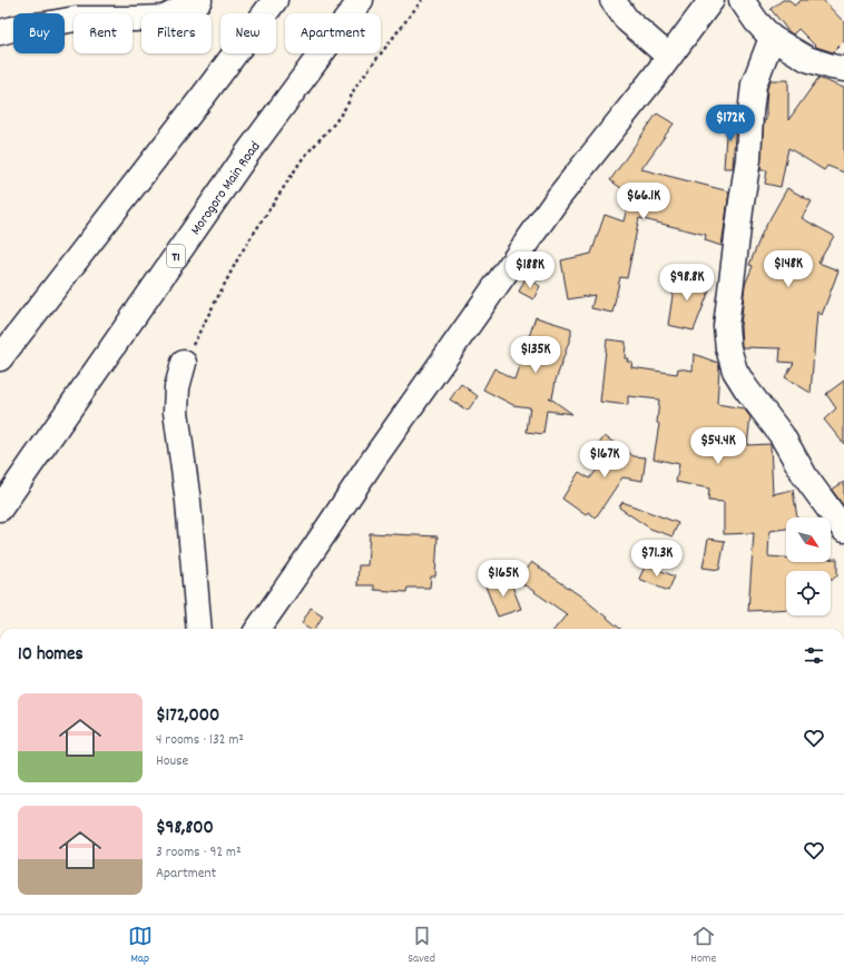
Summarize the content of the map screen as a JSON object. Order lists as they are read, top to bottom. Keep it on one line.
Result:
{"streets":{"main road":["Morogoro Main Road","T1"]},"north":"bottom right","page":{"chip":["Buy","Rent","Filters","New","Apartment"],"price":["$172K","$66.1K","$148K","$188K","$98.8K","$135K","$54.4K","$167K","$71.3K","$165K"],"heading":"10 homes","list":[{"name":"$172,000","note":"4 rooms · 132 m² · House"},{"name":"$98,800","note":"3 rooms · 92 m² · Apartment"}],"tabs":["Map","Saved","Home"]}}
